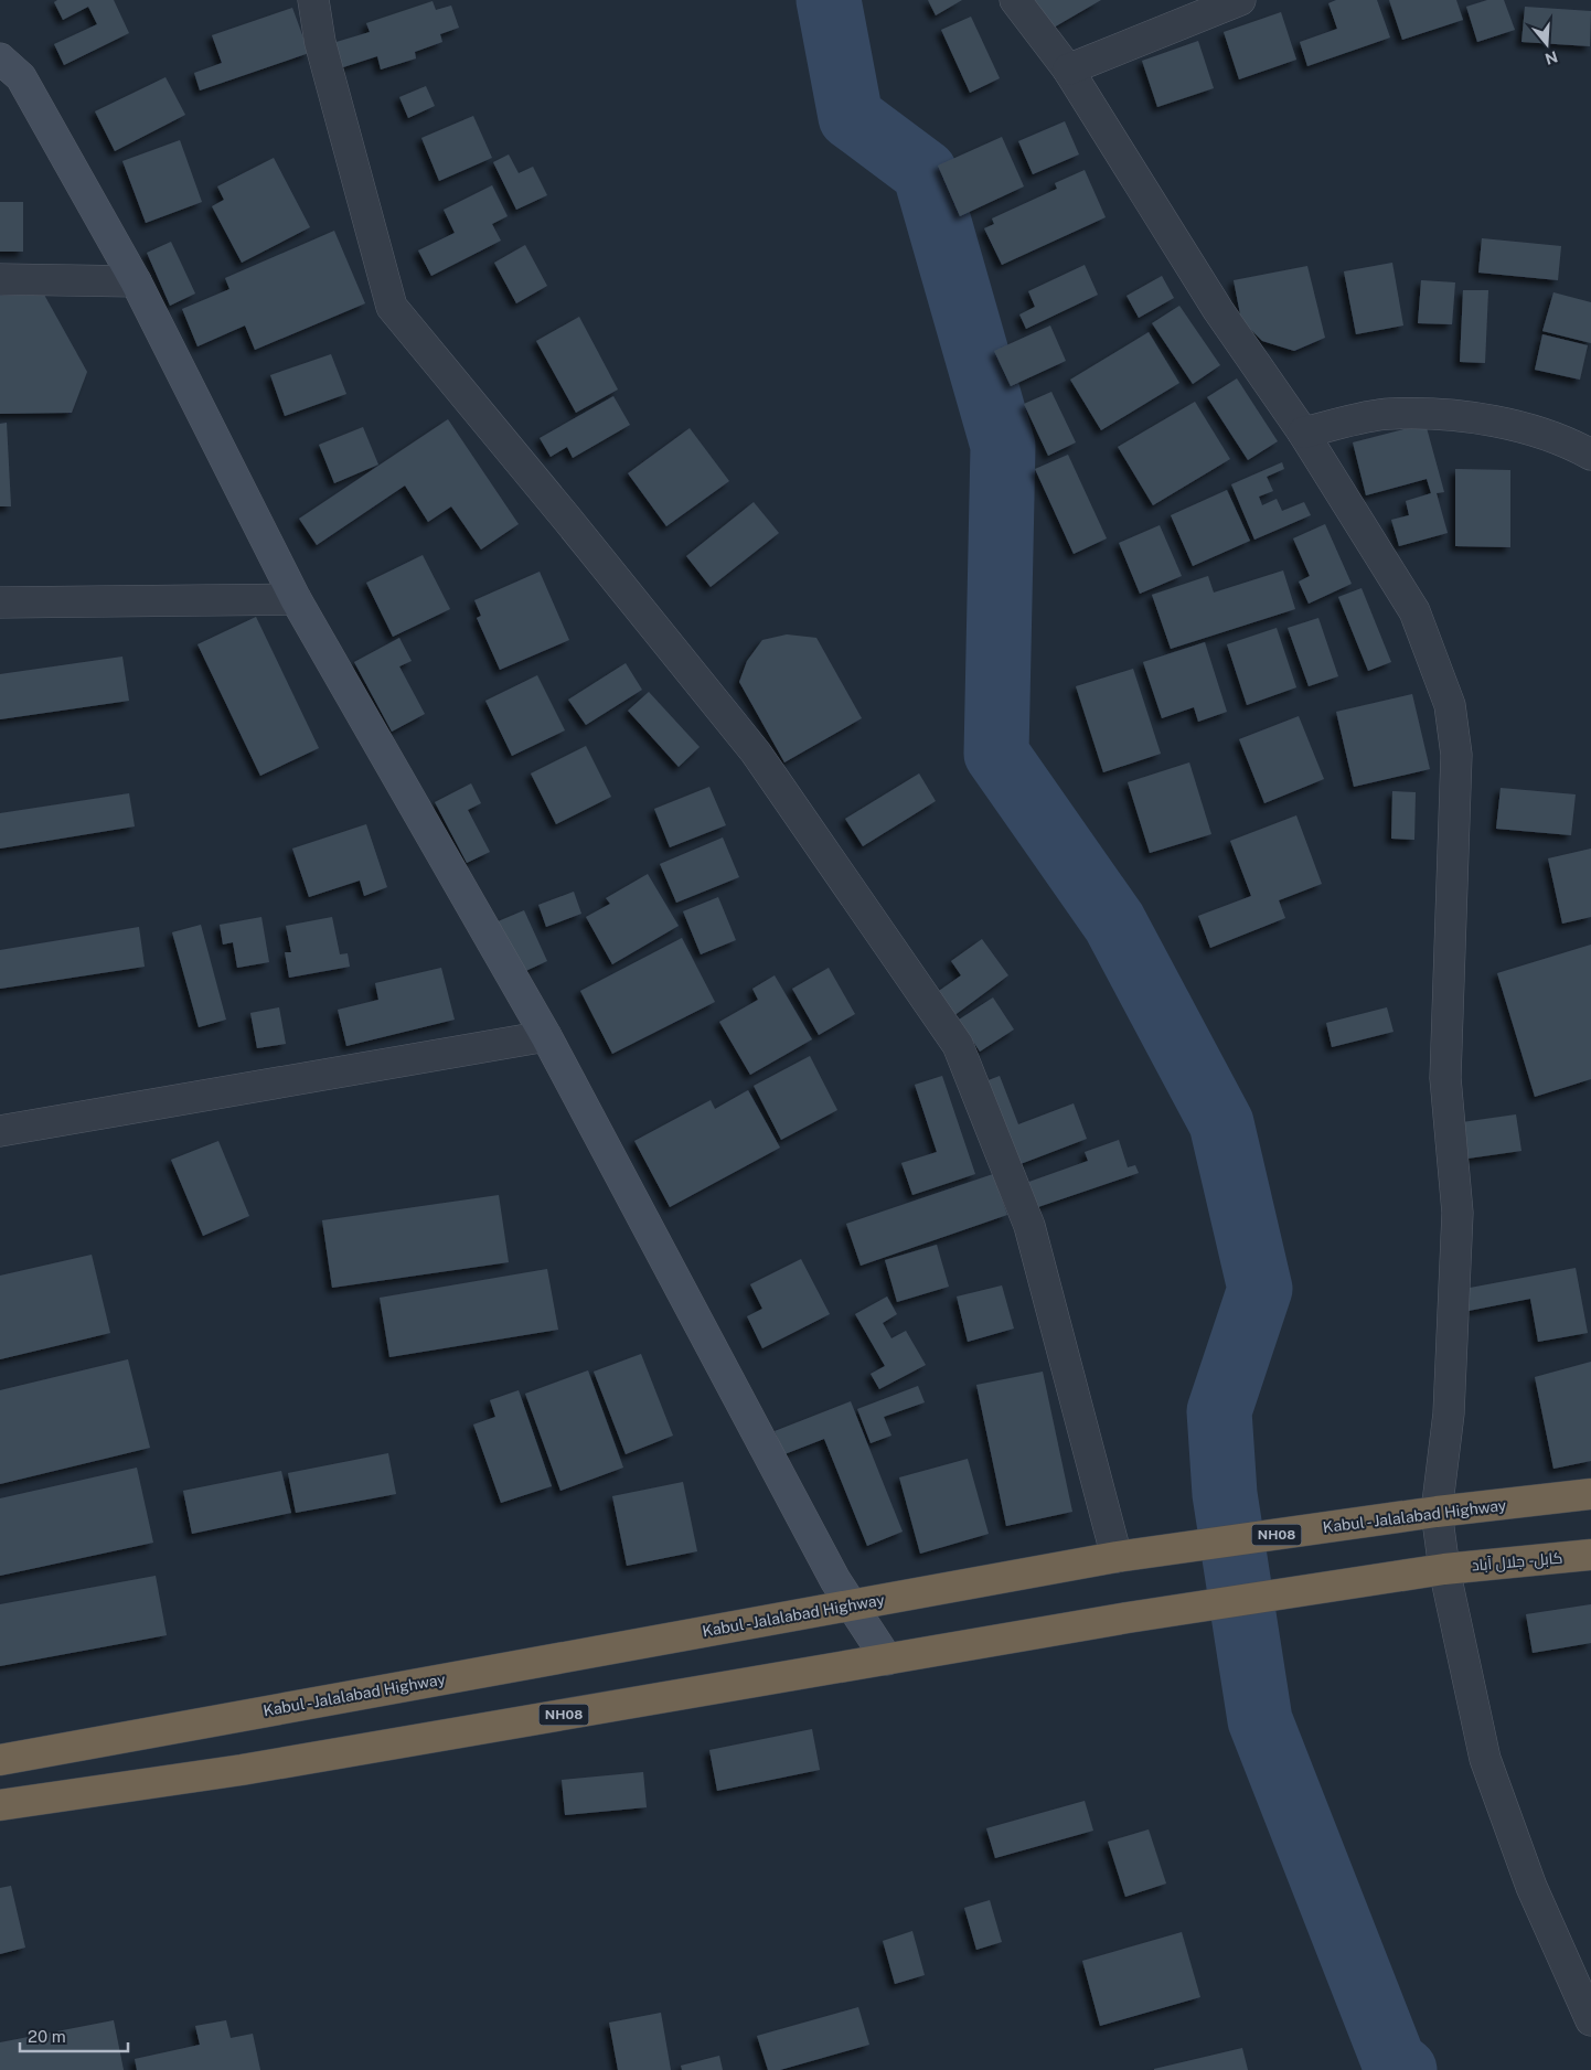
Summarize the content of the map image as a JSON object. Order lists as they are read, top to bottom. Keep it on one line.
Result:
{"streets":{"highway":["Kabul - Jalalabad Highway","NH08","کابل - جلال آباد"]},"crossings":[["NH08","کابل - جلال آباد"]],"scale_bar":"20 m","north":"bottom"}
